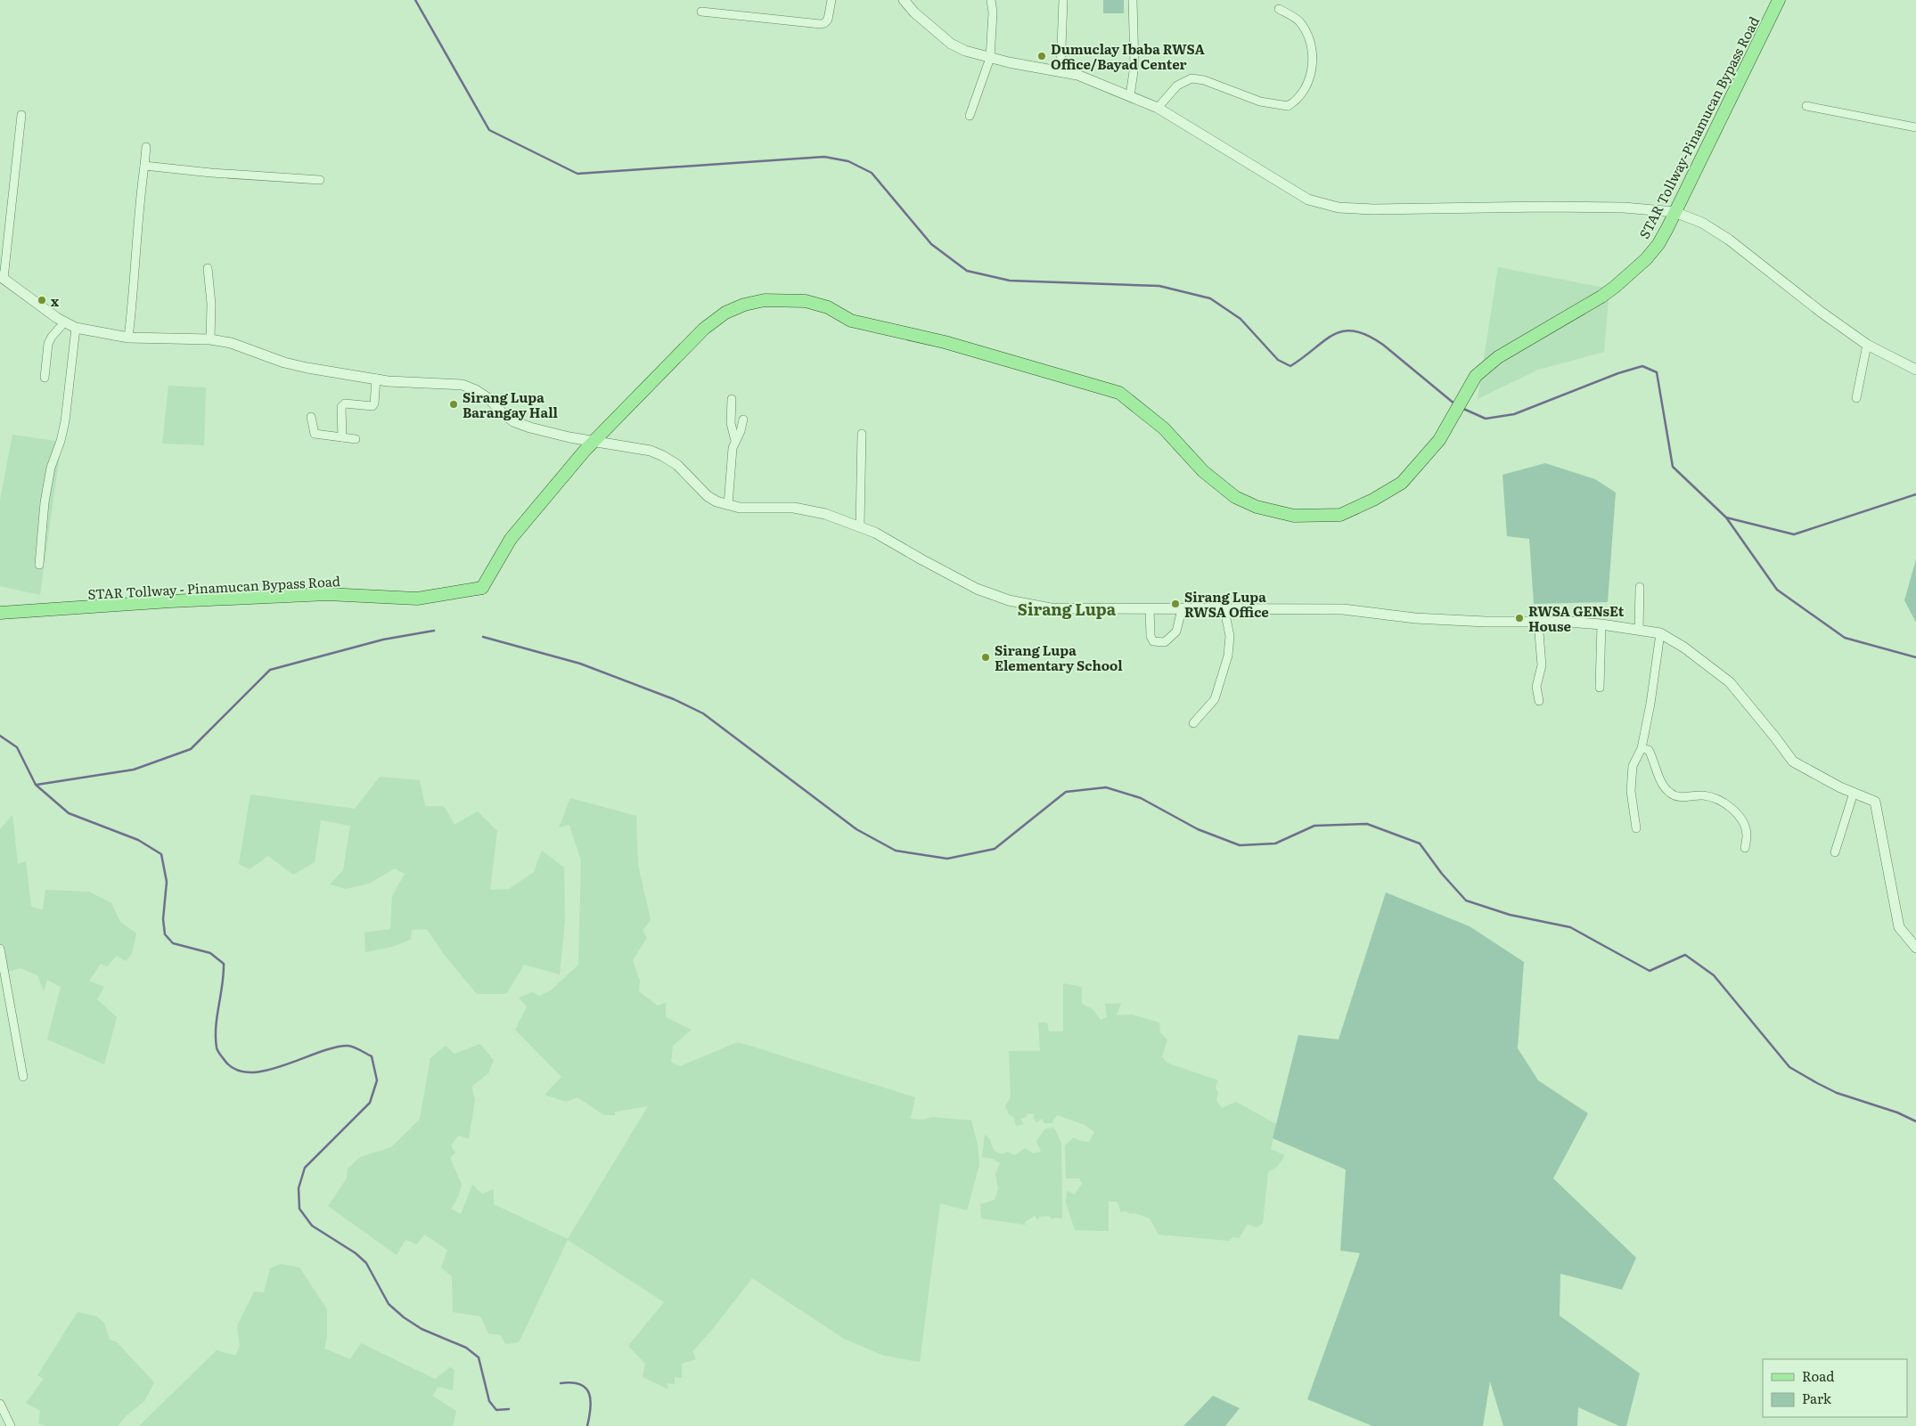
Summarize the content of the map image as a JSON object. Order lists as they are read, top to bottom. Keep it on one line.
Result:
{"streets":{"main road":["STAR Tollway-Pinamucan Bypass Road","STAR Tollway - Pinamucan Bypass Road"]},"crossings":[["STAR Tollway-Pinamucan Bypass Road","STAR Tollway - Pinamucan Bypass Road"]],"districts":["Sirang Lupa"],"places":["Dumuclay Ibaba RWSA Office/Bayad Center","x","Sirang Lupa Barangay Hall","Sirang Lupa RWSA Office","RWSA GENsEt House","Sirang Lupa Elementary School"],"legend":["Road","Park"]}
